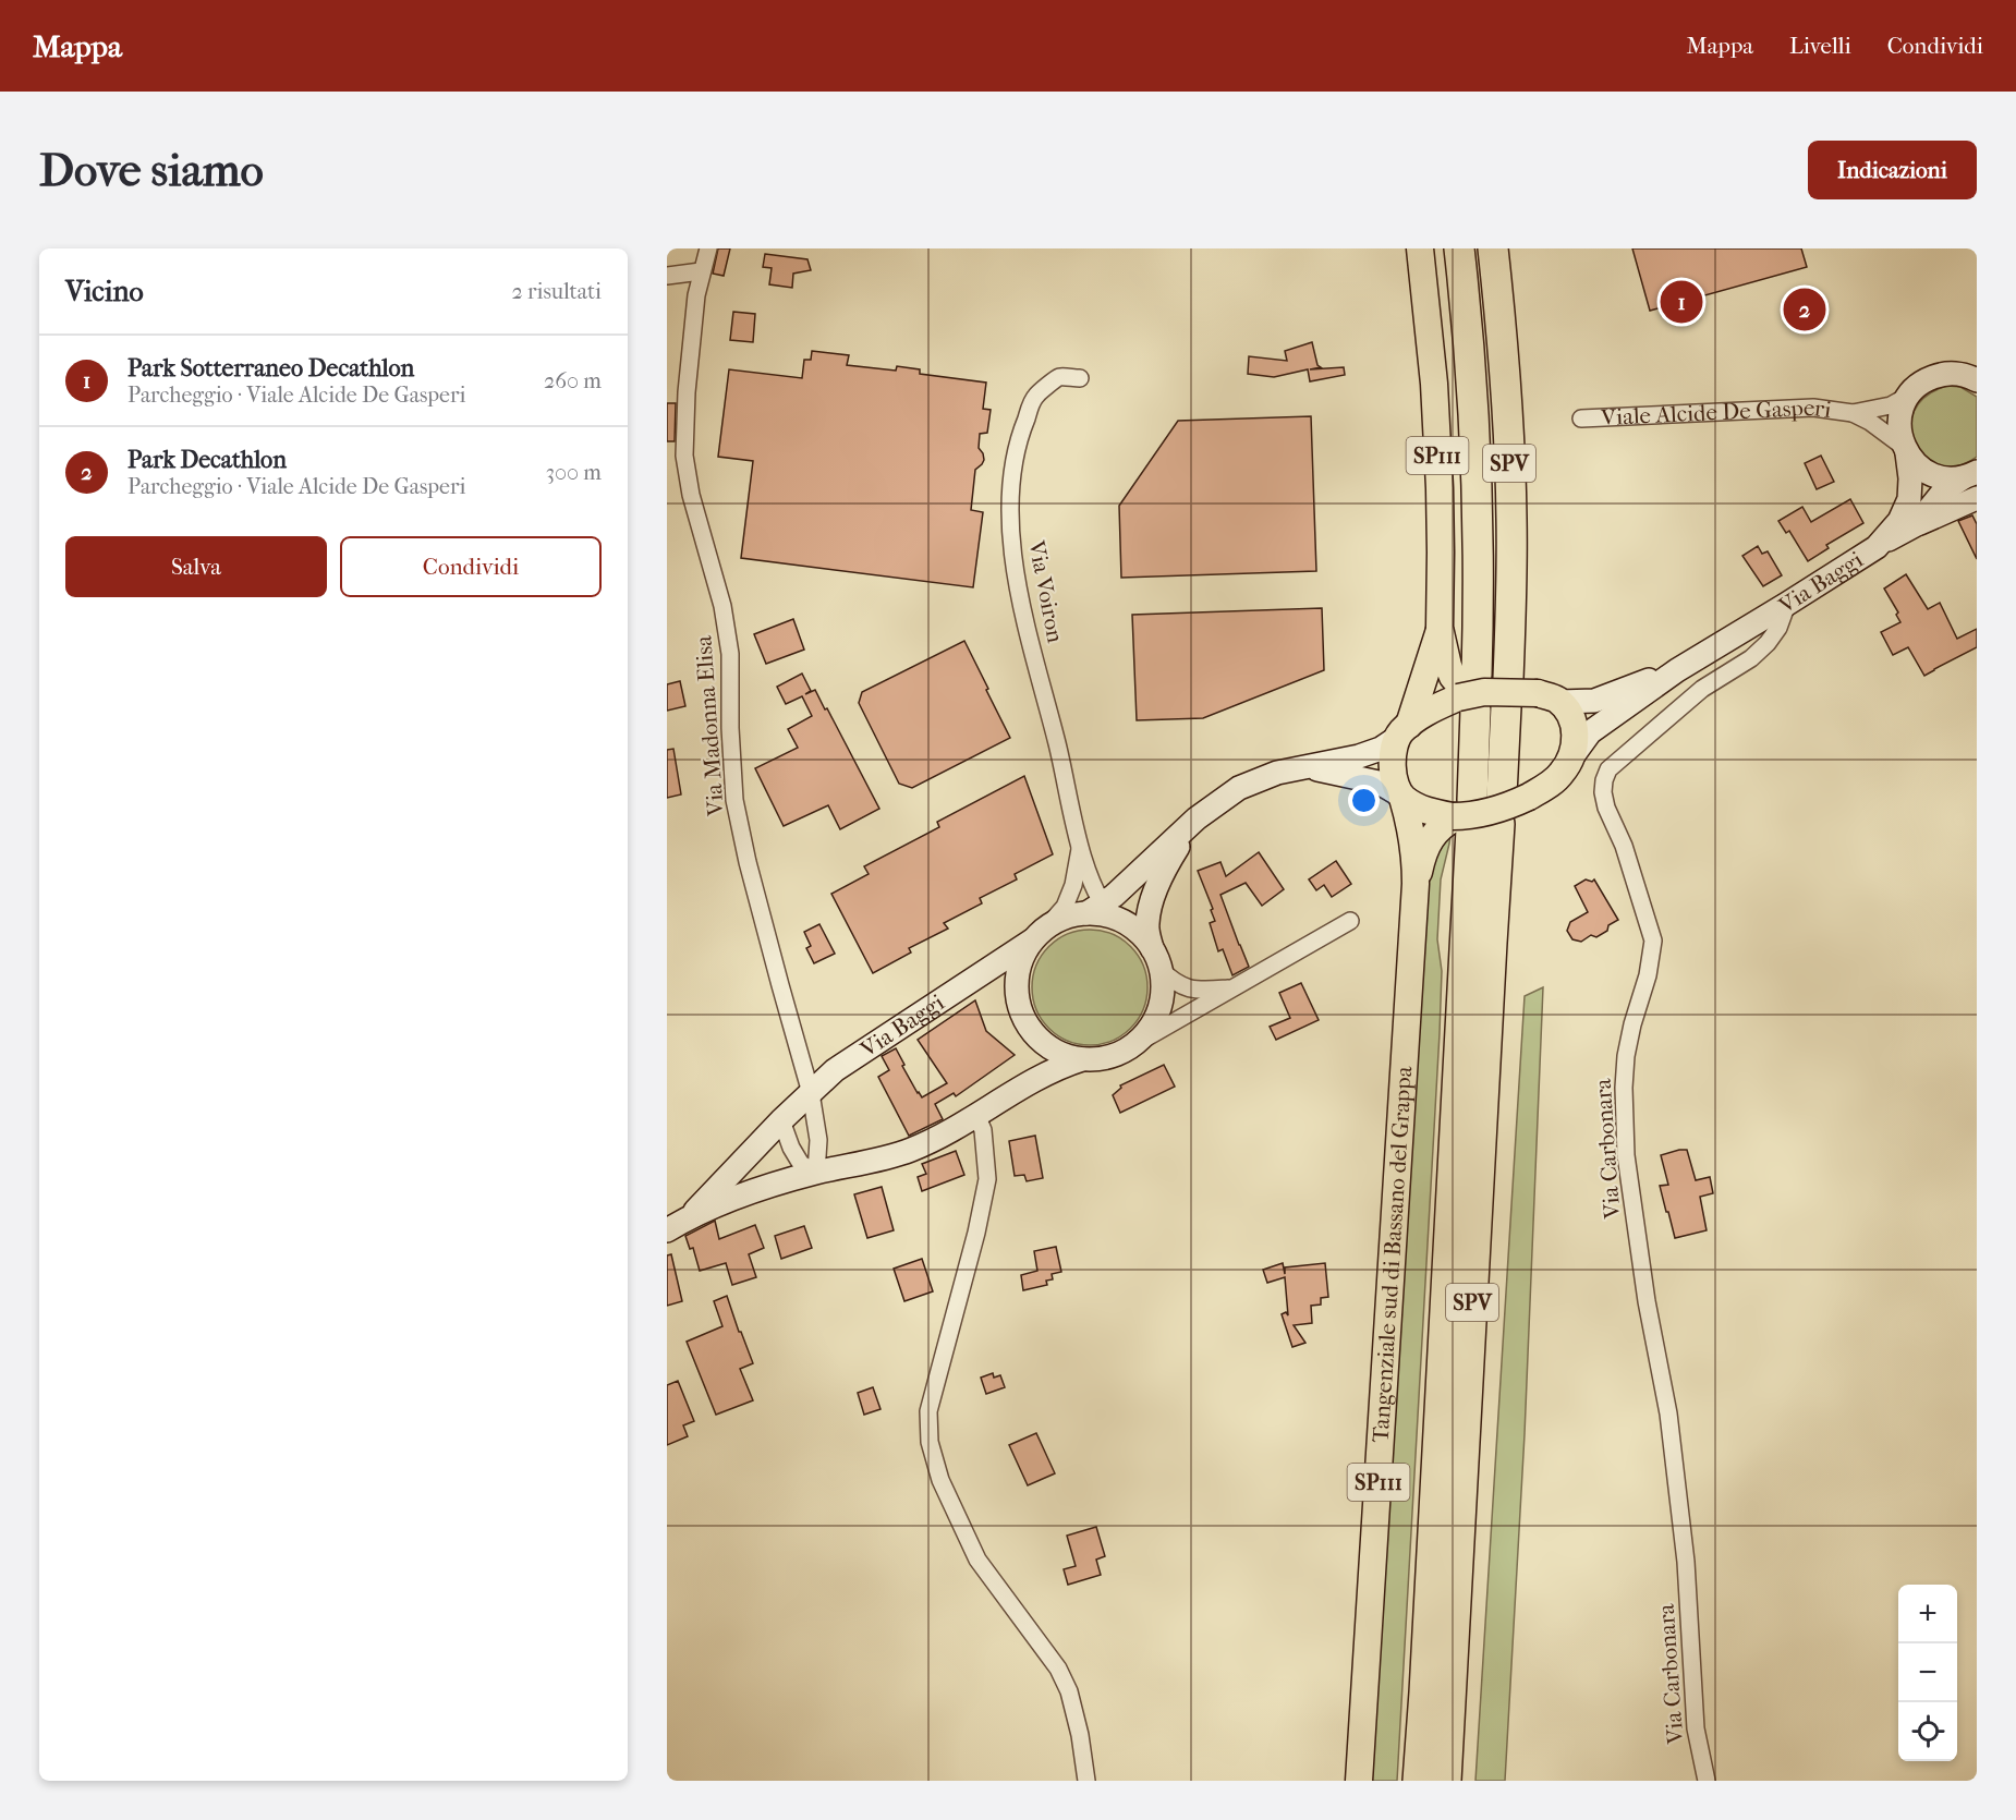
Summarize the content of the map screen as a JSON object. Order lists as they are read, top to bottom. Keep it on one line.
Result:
{"streets":{"highway":["SPV"],"main road":["Viale Alcide De Gasperi","SP111","Via Baggi","Tangenziale sud di Bassano del Grappa"],"street":["Via Voiron","Via Madonna Elisa","Via Carbonara"]},"crossings":[["Viale Alcide De Gasperi","Via Baggi"],["SPV","Tangenziale sud di Bassano del Grappa"],["Via Baggi","Via Voiron"],["Via Baggi","Via Madonna Elisa"],["Via Baggi","Via Carbonara"],["Via Baggi","Tangenziale sud di Bassano del Grappa"]],"page":{"header":"Mappa","nav":["Mappa","Livelli","Condividi"],"buttons":["Indicazioni",["Salva","Condividi"]],"title":"Dove siamo","heading":["Vicino","2 risultati"],"pins":["1","2"],"list":[{"mark":"1","name":"Park Sotterraneo Decathlon","note":"Parcheggio · Viale Alcide De Gasperi","value":"260 m"},{"mark":"2","name":"Park Decathlon","note":"Parcheggio · Viale Alcide De Gasperi","value":"300 m"}],"map_buttons":["+","−"]}}
